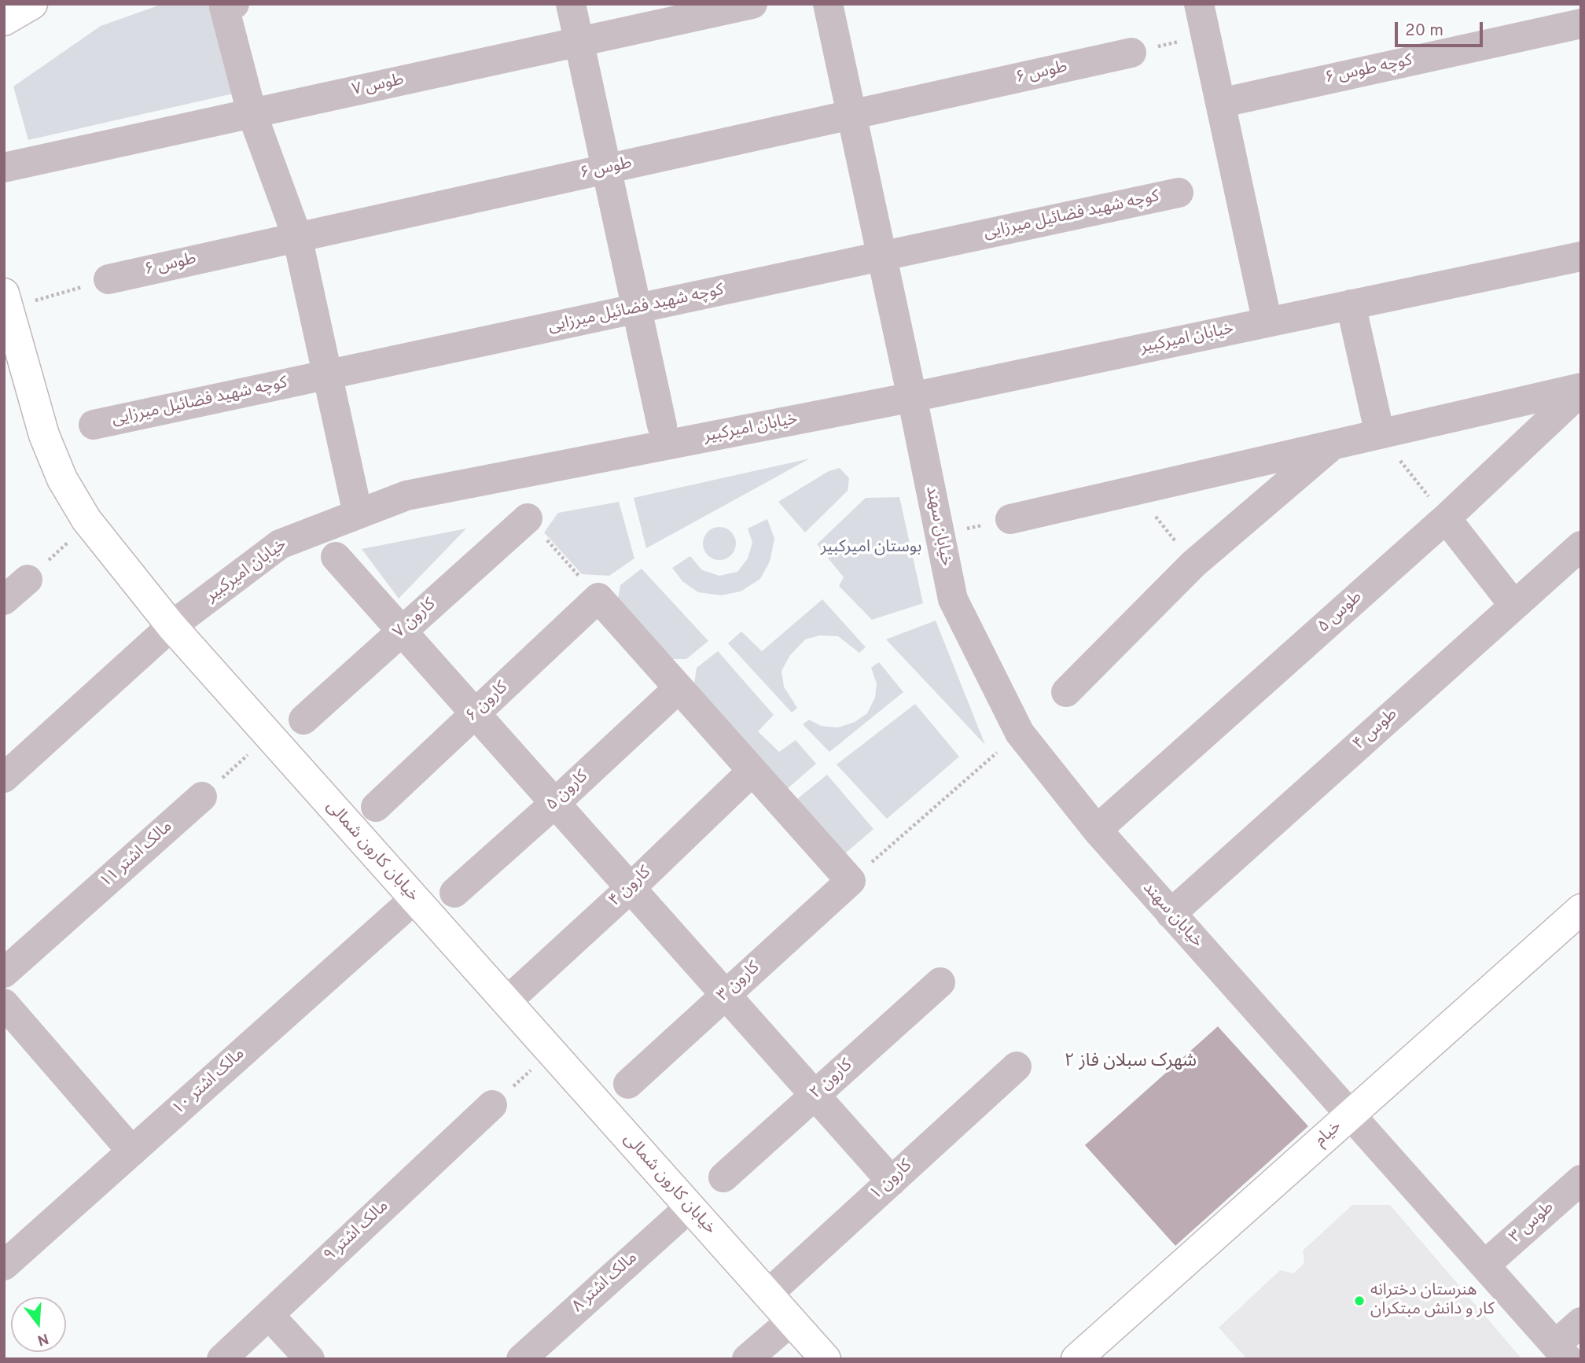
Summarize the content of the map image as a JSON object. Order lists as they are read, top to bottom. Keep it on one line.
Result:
{"streets":{"street":["کوچه طوس ۶","طوس ۶","طوس ۷","کوچه شهید فضائیل میرزایی","خیابان امیرکبیر","خیابان سهند","طوس ۵","کارون ۷","کارون ۶","طوس ۴","کارون ۵","خیابان کارون شمالی","مالک اشتر ۱۱","کارون ۴","کارون ۳","کارون ۲","مالک اشتر ۱۰","خیام","کارون ۱","طوس ۳","مالک اشتر ۹","مالک اشتر ۸"]},"crossings":[["طوس ۶","خیابان سهند"],["کوچه شهید فضائیل میرزایی","خیابان سهند"],["خیابان امیرکبیر","خیابان سهند"],["خیابان امیرکبیر","خیابان کارون شمالی"],["خیابان سهند","طوس ۵"],["خیابان سهند","طوس ۴"],["خیابان سهند","خیام"],["خیابان سهند","طوس ۳"],["خیابان کارون شمالی","کارون ۴"],["خیابان کارون شمالی","مالک اشتر ۱۰"],["خیابان کارون شمالی","کارون ۱"],["خیابان کارون شمالی","مالک اشتر ۸"]],"districts":["شهرک سبلان فاز ۲"],"parks":["بوستان امیرکبیر"],"places":["هنرستان دخترانه کار و دانش مبتکران"],"scale_bar":"20 m","north":"bottom"}
